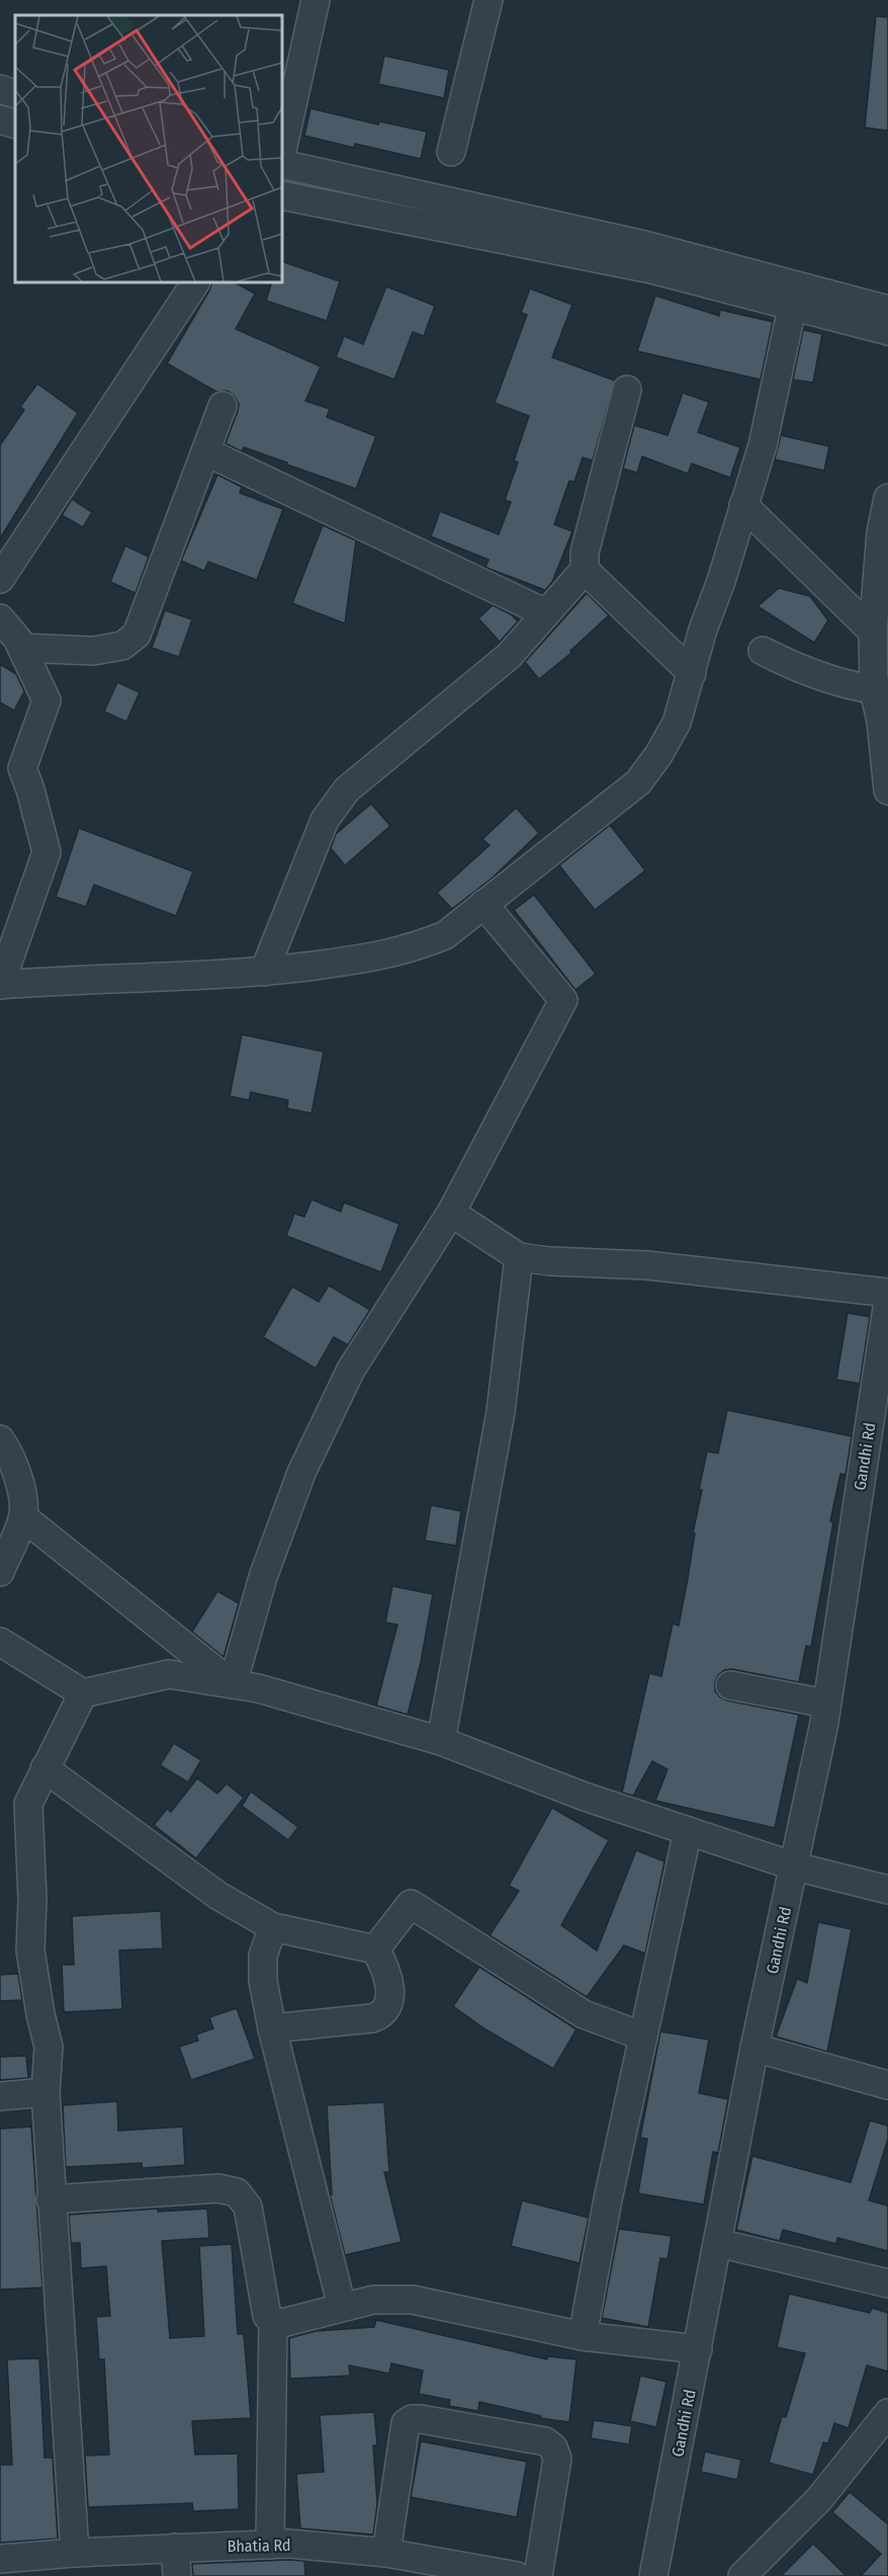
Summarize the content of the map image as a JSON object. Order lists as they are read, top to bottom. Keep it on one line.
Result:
{"streets":{"street":["Gandhi Rd","Bhatia Rd"]}}
